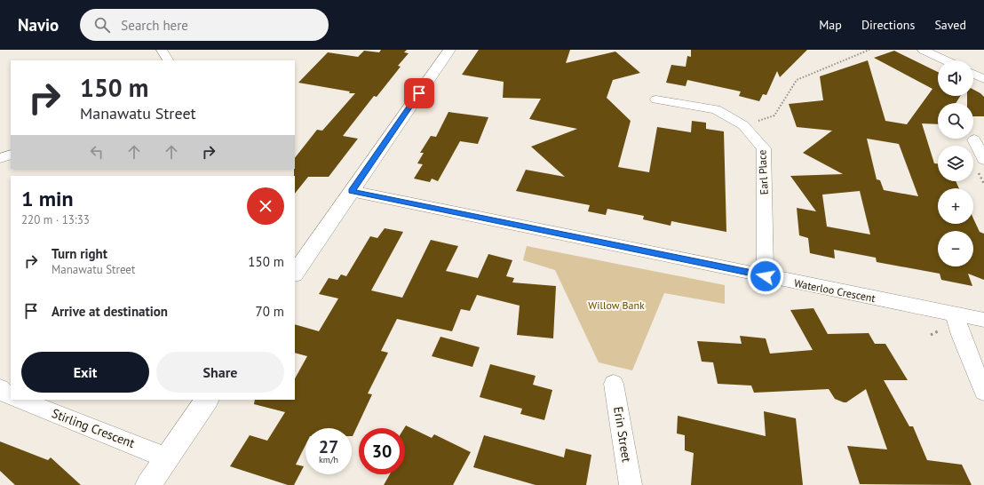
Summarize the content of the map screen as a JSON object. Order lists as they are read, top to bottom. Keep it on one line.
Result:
{"streets":{"street":["Earl Place","Waterloo Crescent","Stirling Crescent","Erin Street"]},"crossings":[["Earl Place","Waterloo Crescent"]],"parks":["Willow Bank"],"page":{"header":"Navio","search":"Search here","nav":["Map","Directions","Saved"],"map_buttons":["+","−"],"turn":["150 m","Manawatu Street"],"heading":["1 min","220 m · 13:33"],"list":[{"name":"Turn right","note":"Manawatu Street","value":"150 m"},{"name":"Arrive at destination","value":"70 m"}],"buttons":["Exit","Share"],"speed":"27 km/h","limit":"30"}}
